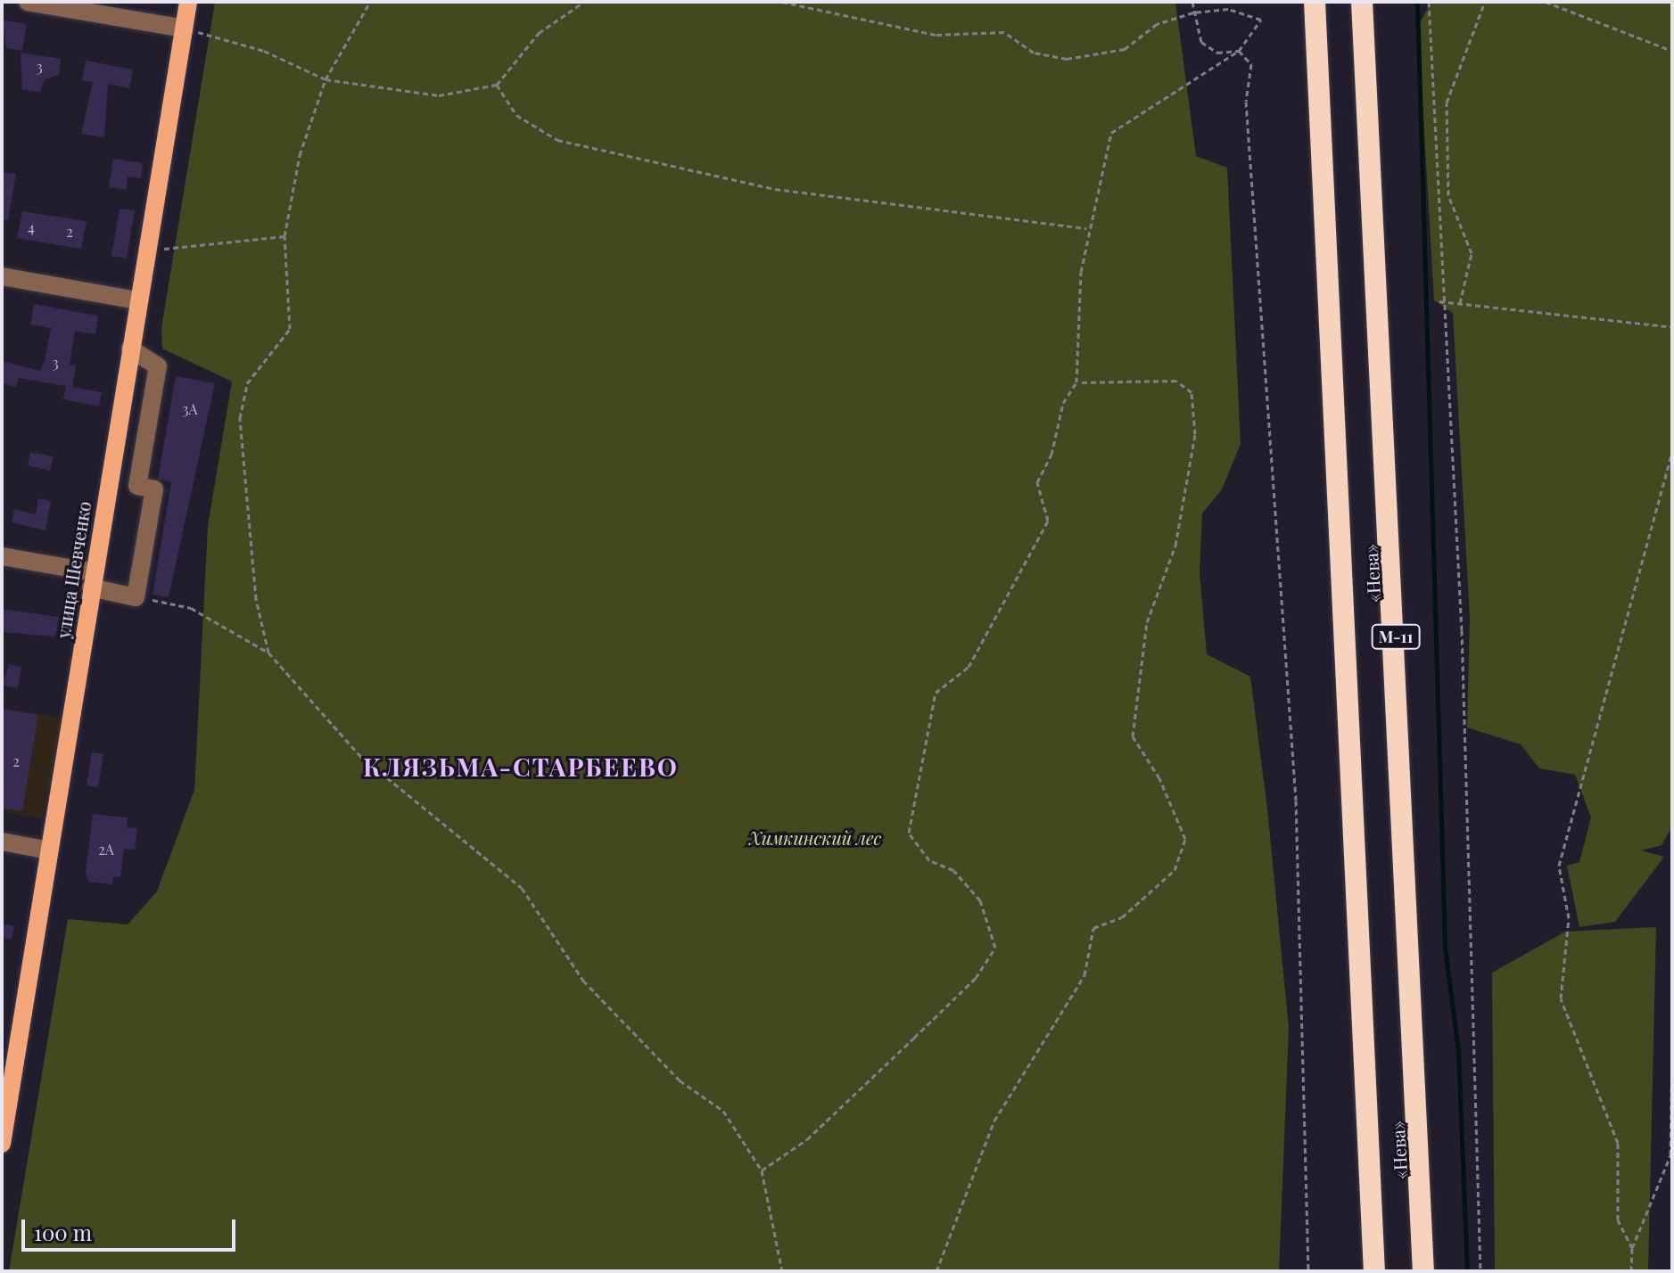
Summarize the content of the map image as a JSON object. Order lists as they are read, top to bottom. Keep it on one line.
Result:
{"streets":{"highway":["«Нева»","М-11"],"main road":["улица Шевченко"]},"districts":["КЛЯЗЬМА-СТАРБЕЕВО"],"parks":["Химкинский лес"],"house_numbers":["3","4","2","3","3А","2","2А"],"scale_bar":"100 m"}
